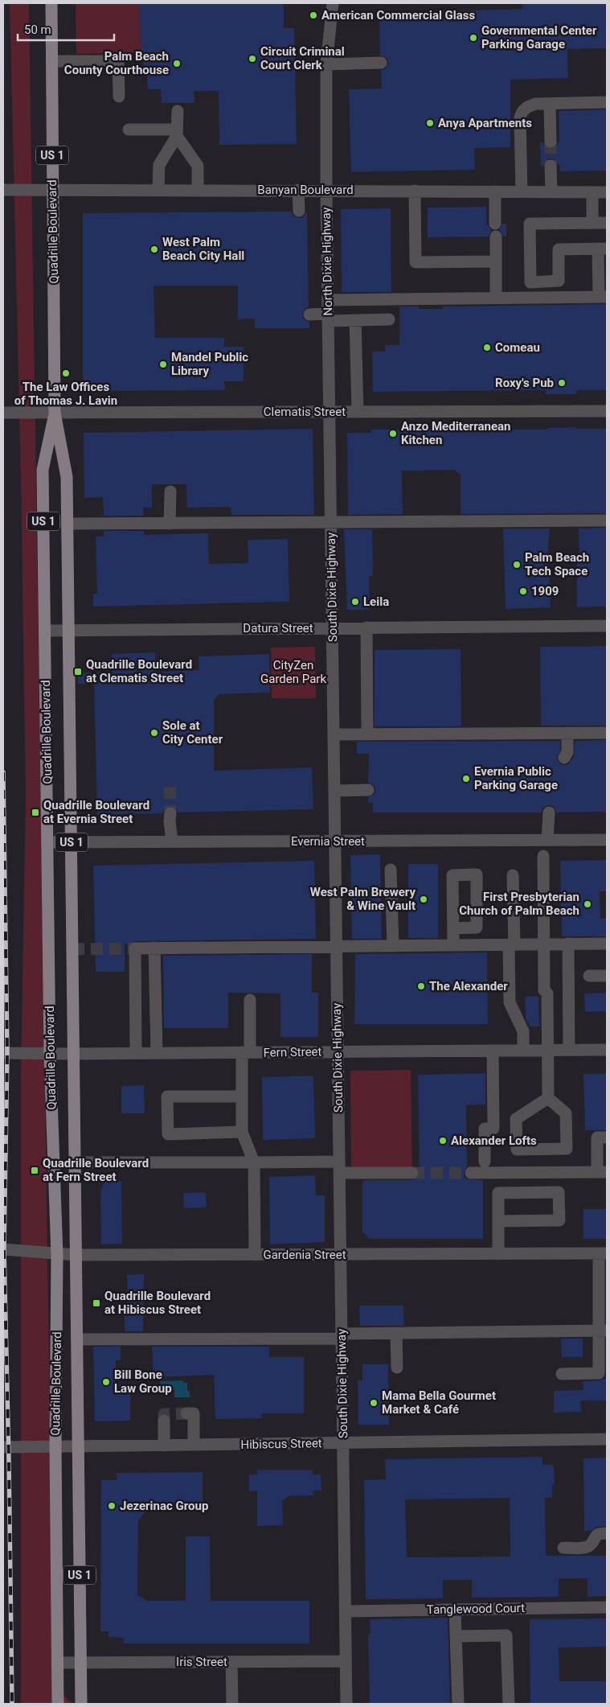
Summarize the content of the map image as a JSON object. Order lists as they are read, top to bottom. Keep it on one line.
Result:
{"streets":{"main road":["US 1","Quadrille Boulevard"],"street":["Banyan Boulevard","North Dixie Highway","Clematis Street","South Dixie Highway","Datura Street","Evernia Street","Fern Street","Gardenia Street","Hibiscus Street","Tanglewood Court","Iris Street"]},"crossings":[["Banyan Boulevard","Quadrille Boulevard"],["Banyan Boulevard","North Dixie Highway"],["Quadrille Boulevard","Clematis Street"],["Quadrille Boulevard","Datura Street"],["Quadrille Boulevard","Evernia Street"],["Quadrille Boulevard","Fern Street"],["Quadrille Boulevard","Gardenia Street"],["Quadrille Boulevard","Hibiscus Street"],["Quadrille Boulevard","Iris Street"],["North Dixie Highway","Clematis Street"],["North Dixie Highway","South Dixie Highway"],["Clematis Street","South Dixie Highway"],["South Dixie Highway","Datura Street"],["South Dixie Highway","Evernia Street"],["South Dixie Highway","Fern Street"],["South Dixie Highway","Gardenia Street"],["South Dixie Highway","Hibiscus Street"],["South Dixie Highway","Tanglewood Court"],["South Dixie Highway","Iris Street"]],"parks":["CityZen Garden Park"],"places":{"other":["American Commercial Glass","Governmental Center Parking Garage","Circuit Criminal Court Clerk","Palm Beach County Courthouse","Anya Apartments","West Palm Beach City Hall","Comeau","Mandel Public Library","The Law Offices of Thomas J. Lavin","Roxy's Pub","Anzo Mediterranean Kitchen","Palm Beach Tech Space","1909","Leila","Sole at City Center","Evernia Public Parking Garage","West Palm Brewery & Wine Vault","First Presbyterian Church of Palm Beach","The Alexander","Alexander Lofts","Bill Bone Law Group","Mama Bella Gourmet Market & Café","Jezerinac Group"],"transit":["Quadrille Boulevard at Clematis Street","Quadrille Boulevard at Evernia Street","Quadrille Boulevard at Fern Street","Quadrille Boulevard at Hibiscus Street"]},"scale_bar":"50 m"}
